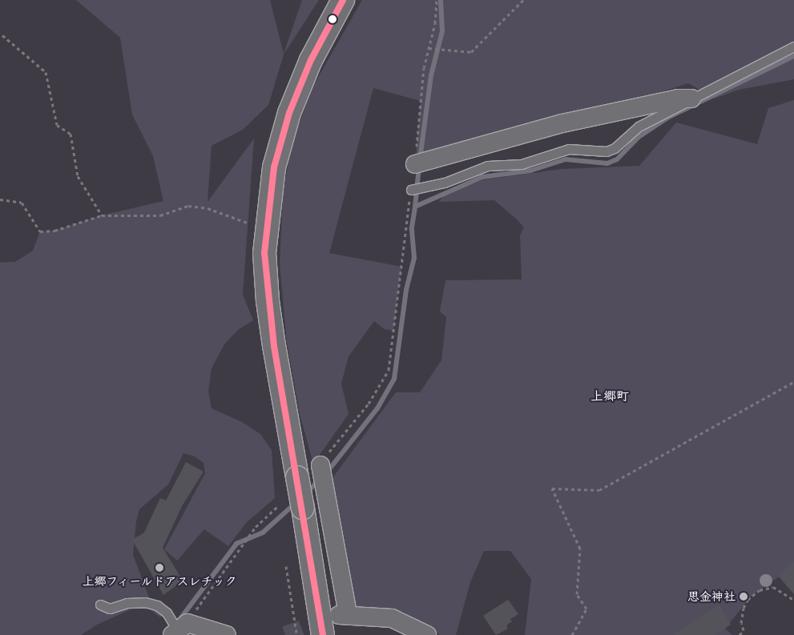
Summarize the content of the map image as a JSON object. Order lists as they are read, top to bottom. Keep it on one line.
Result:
{"districts":["上郷町"],"places":["上郷フィールドアスレチック","思金神社"]}
